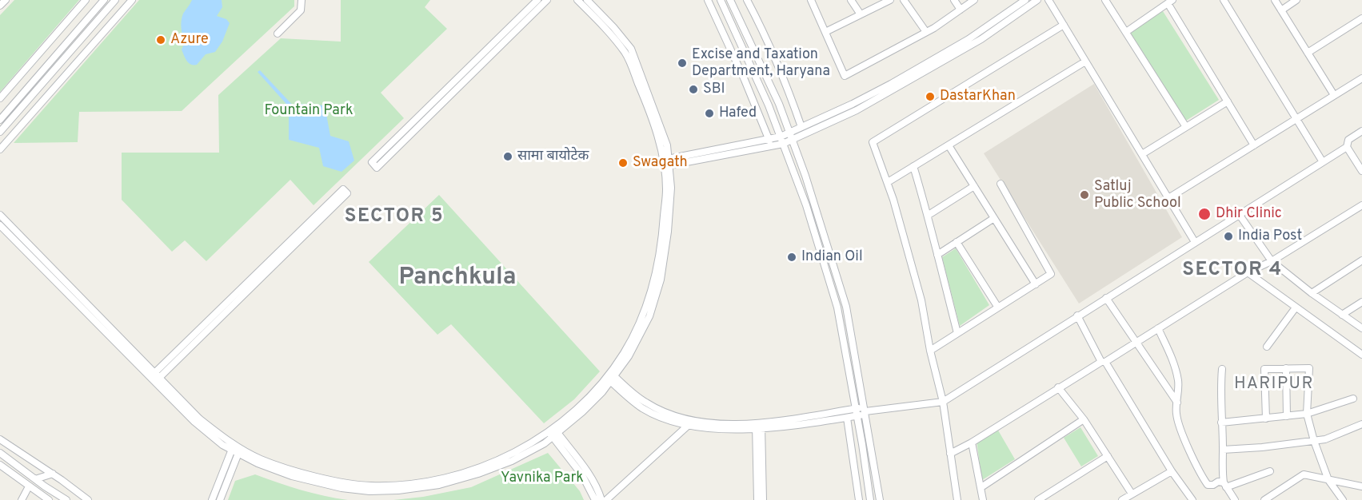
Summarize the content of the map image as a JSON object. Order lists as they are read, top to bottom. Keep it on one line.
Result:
{"districts":["SECTOR 5","SECTOR 4","Panchkula","HARIPUR"],"parks":["Fountain Park","Yavnika Park"],"places":["Azure","Excise and Taxation Department, Haryana","SBI","DastarKhan","Hafed","सामा बायोटेक","Swagath","Satluj Public School","Dhir Clinic","India Post","Indian Oil"]}
